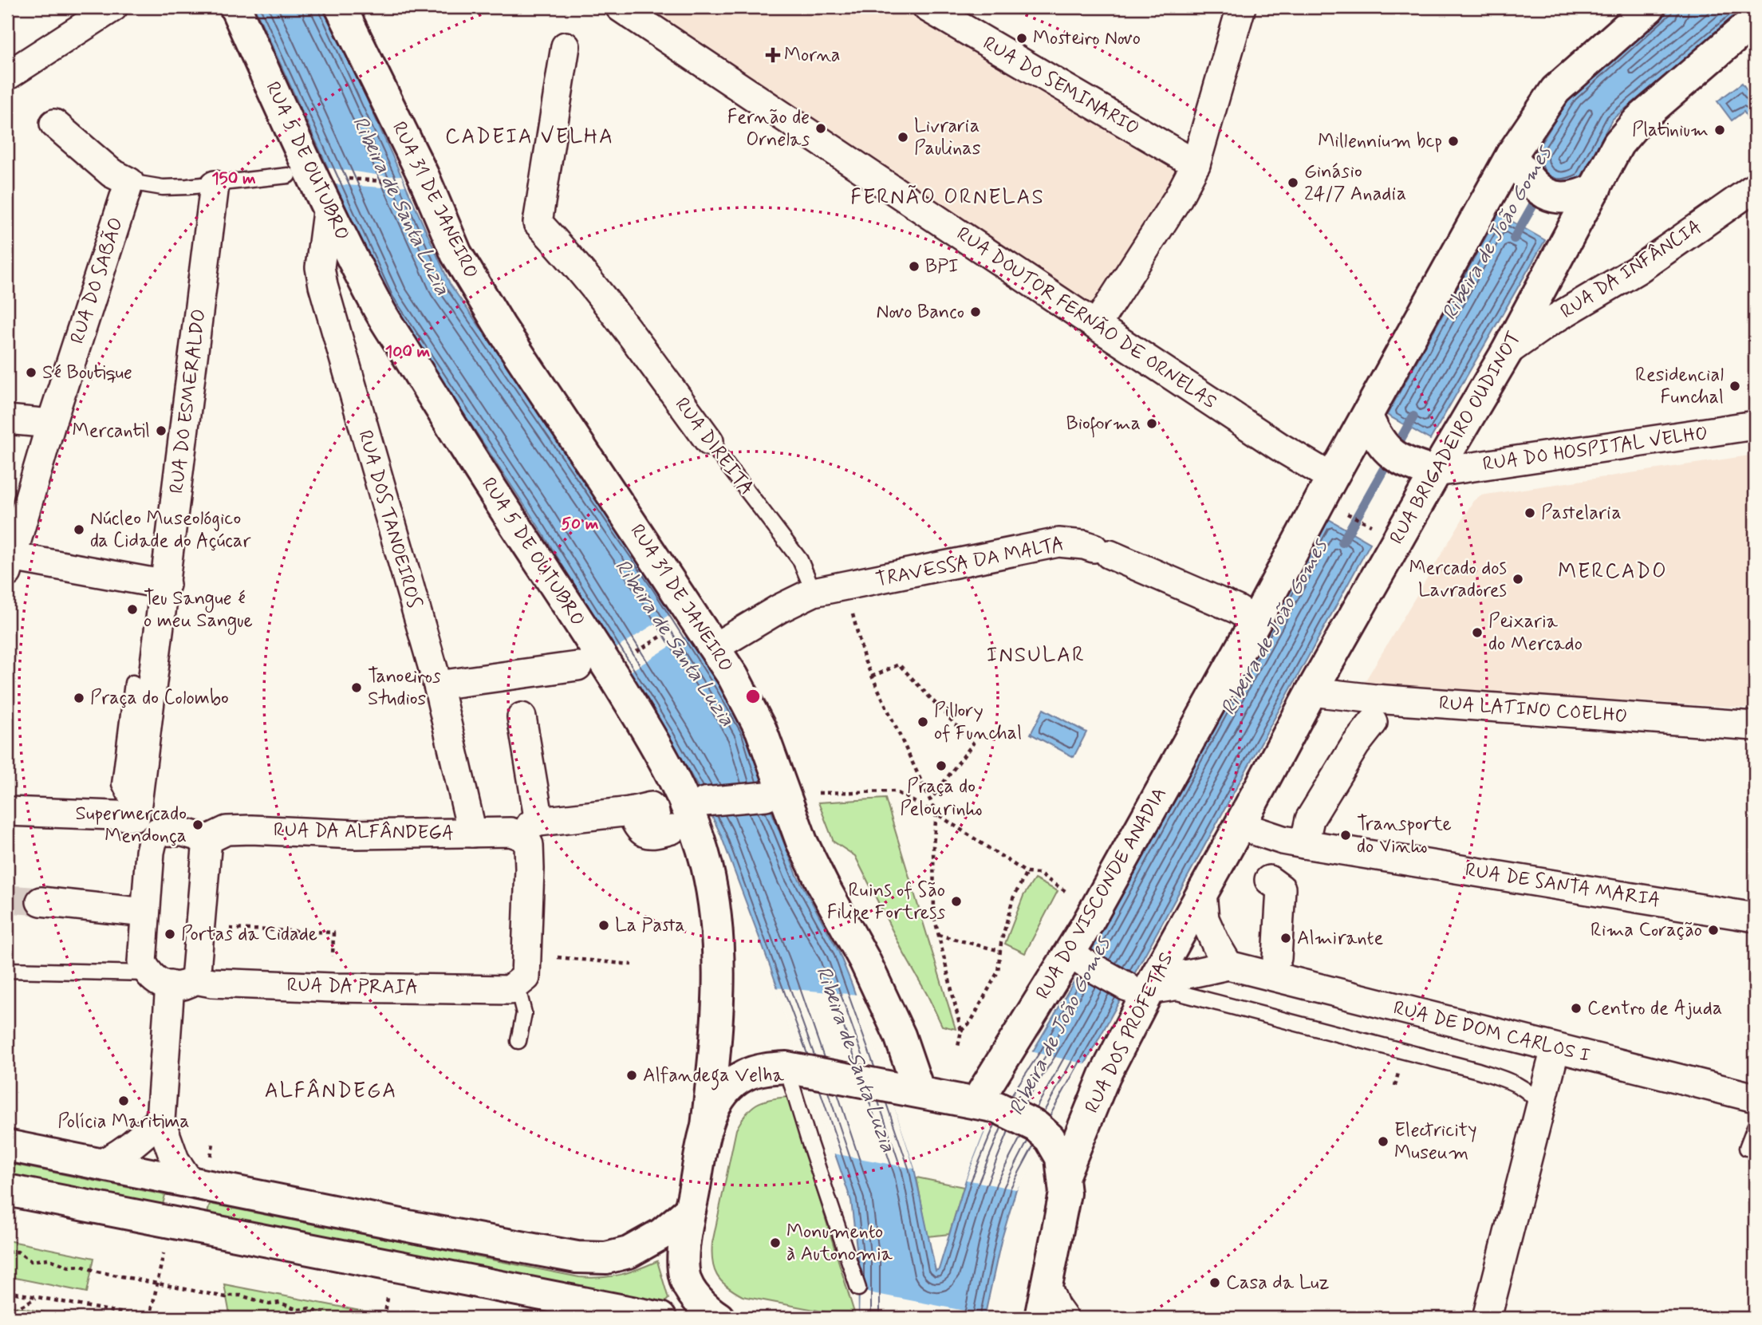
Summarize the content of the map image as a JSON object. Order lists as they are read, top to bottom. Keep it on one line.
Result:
{"streets":{"main road":["RUA 5 DE OUTUBRO","RUA 31 DE JANEIRO","RUA BRIGADEIRO OUDINOT","RUA DO VISCONDE ANADIA","RUA DOS PROFETAS"],"street":["RUA DO SEMINARIO","RUA DA INFÂNCIA","RUA DO SABÃO","RUA DOUTOR FERNÃO DE ORNELAS","RUA DO ESMERALDO","RUA DIREITA","RUA DO HOSPITAL VELHO","RUA DOS TANOEIROS","TRAVESSA DA MALTA","RUA LATINO COELHO","RUA DA ALFÂNDEGA","RUA DE SANTA MARIA","RUA DA PRAIA","RUA DE DOM CARLOS I"]},"crossings":[["RUA 5 DE OUTUBRO","RUA DOS TANOEIROS"],["RUA DA INFÂNCIA","RUA BRIGADEIRO OUDINOT"],["RUA DOUTOR FERNÃO DE ORNELAS","RUA DO VISCONDE ANADIA"],["RUA BRIGADEIRO OUDINOT","RUA DO HOSPITAL VELHO"],["RUA BRIGADEIRO OUDINOT","RUA LATINO COELHO"],["RUA BRIGADEIRO OUDINOT","RUA DE SANTA MARIA"],["RUA BRIGADEIRO OUDINOT","RUA DOS PROFETAS"],["RUA DOS TANOEIROS","RUA DA ALFÂNDEGA"],["TRAVESSA DA MALTA","RUA DO VISCONDE ANADIA"],["RUA DE DOM CARLOS I","RUA DOS PROFETAS"]],"districts":["CADEIA VELHA","FERNÃO ORNELAS","MERCADO","INSULAR","ALFÂNDEGA"],"water":["Ribeira de Santa Luzia","Ribeira de João Gomes"],"places":{"other":["Mosteiro Novo","Fernão de Ornelas","Platinium","Livraria Paulinas","Millennium bcp","Ginásio 24/7 Anadia","BPI","Novo Banco","Sé Boutique","Residencial Funchal","Bioforma","Mercantil","Pastelaria","Núcleo Museológico da Cidade do Açúcar","Mercado dos Lavradores","Teu Sangue é o meu Sangue","Peixaria do Mercado","Tanoeiros Studios","Praça do Colombo","Pillory of Funchal","Praça do Pelourinho","Supermercado Mendonça","Transporte do Vinho","Ruins of São Filipe Fortress","La Pasta","Rima Coração","Portas da Cidade","Almirante","Centro de Ajuda","Alfandega Velha","Polícia Maritima","Electricity Museum","Monumento à Autonomia","Casa da Luz"],"health":["Morna"]},"rings":["150 m","100 m","50 m"]}
